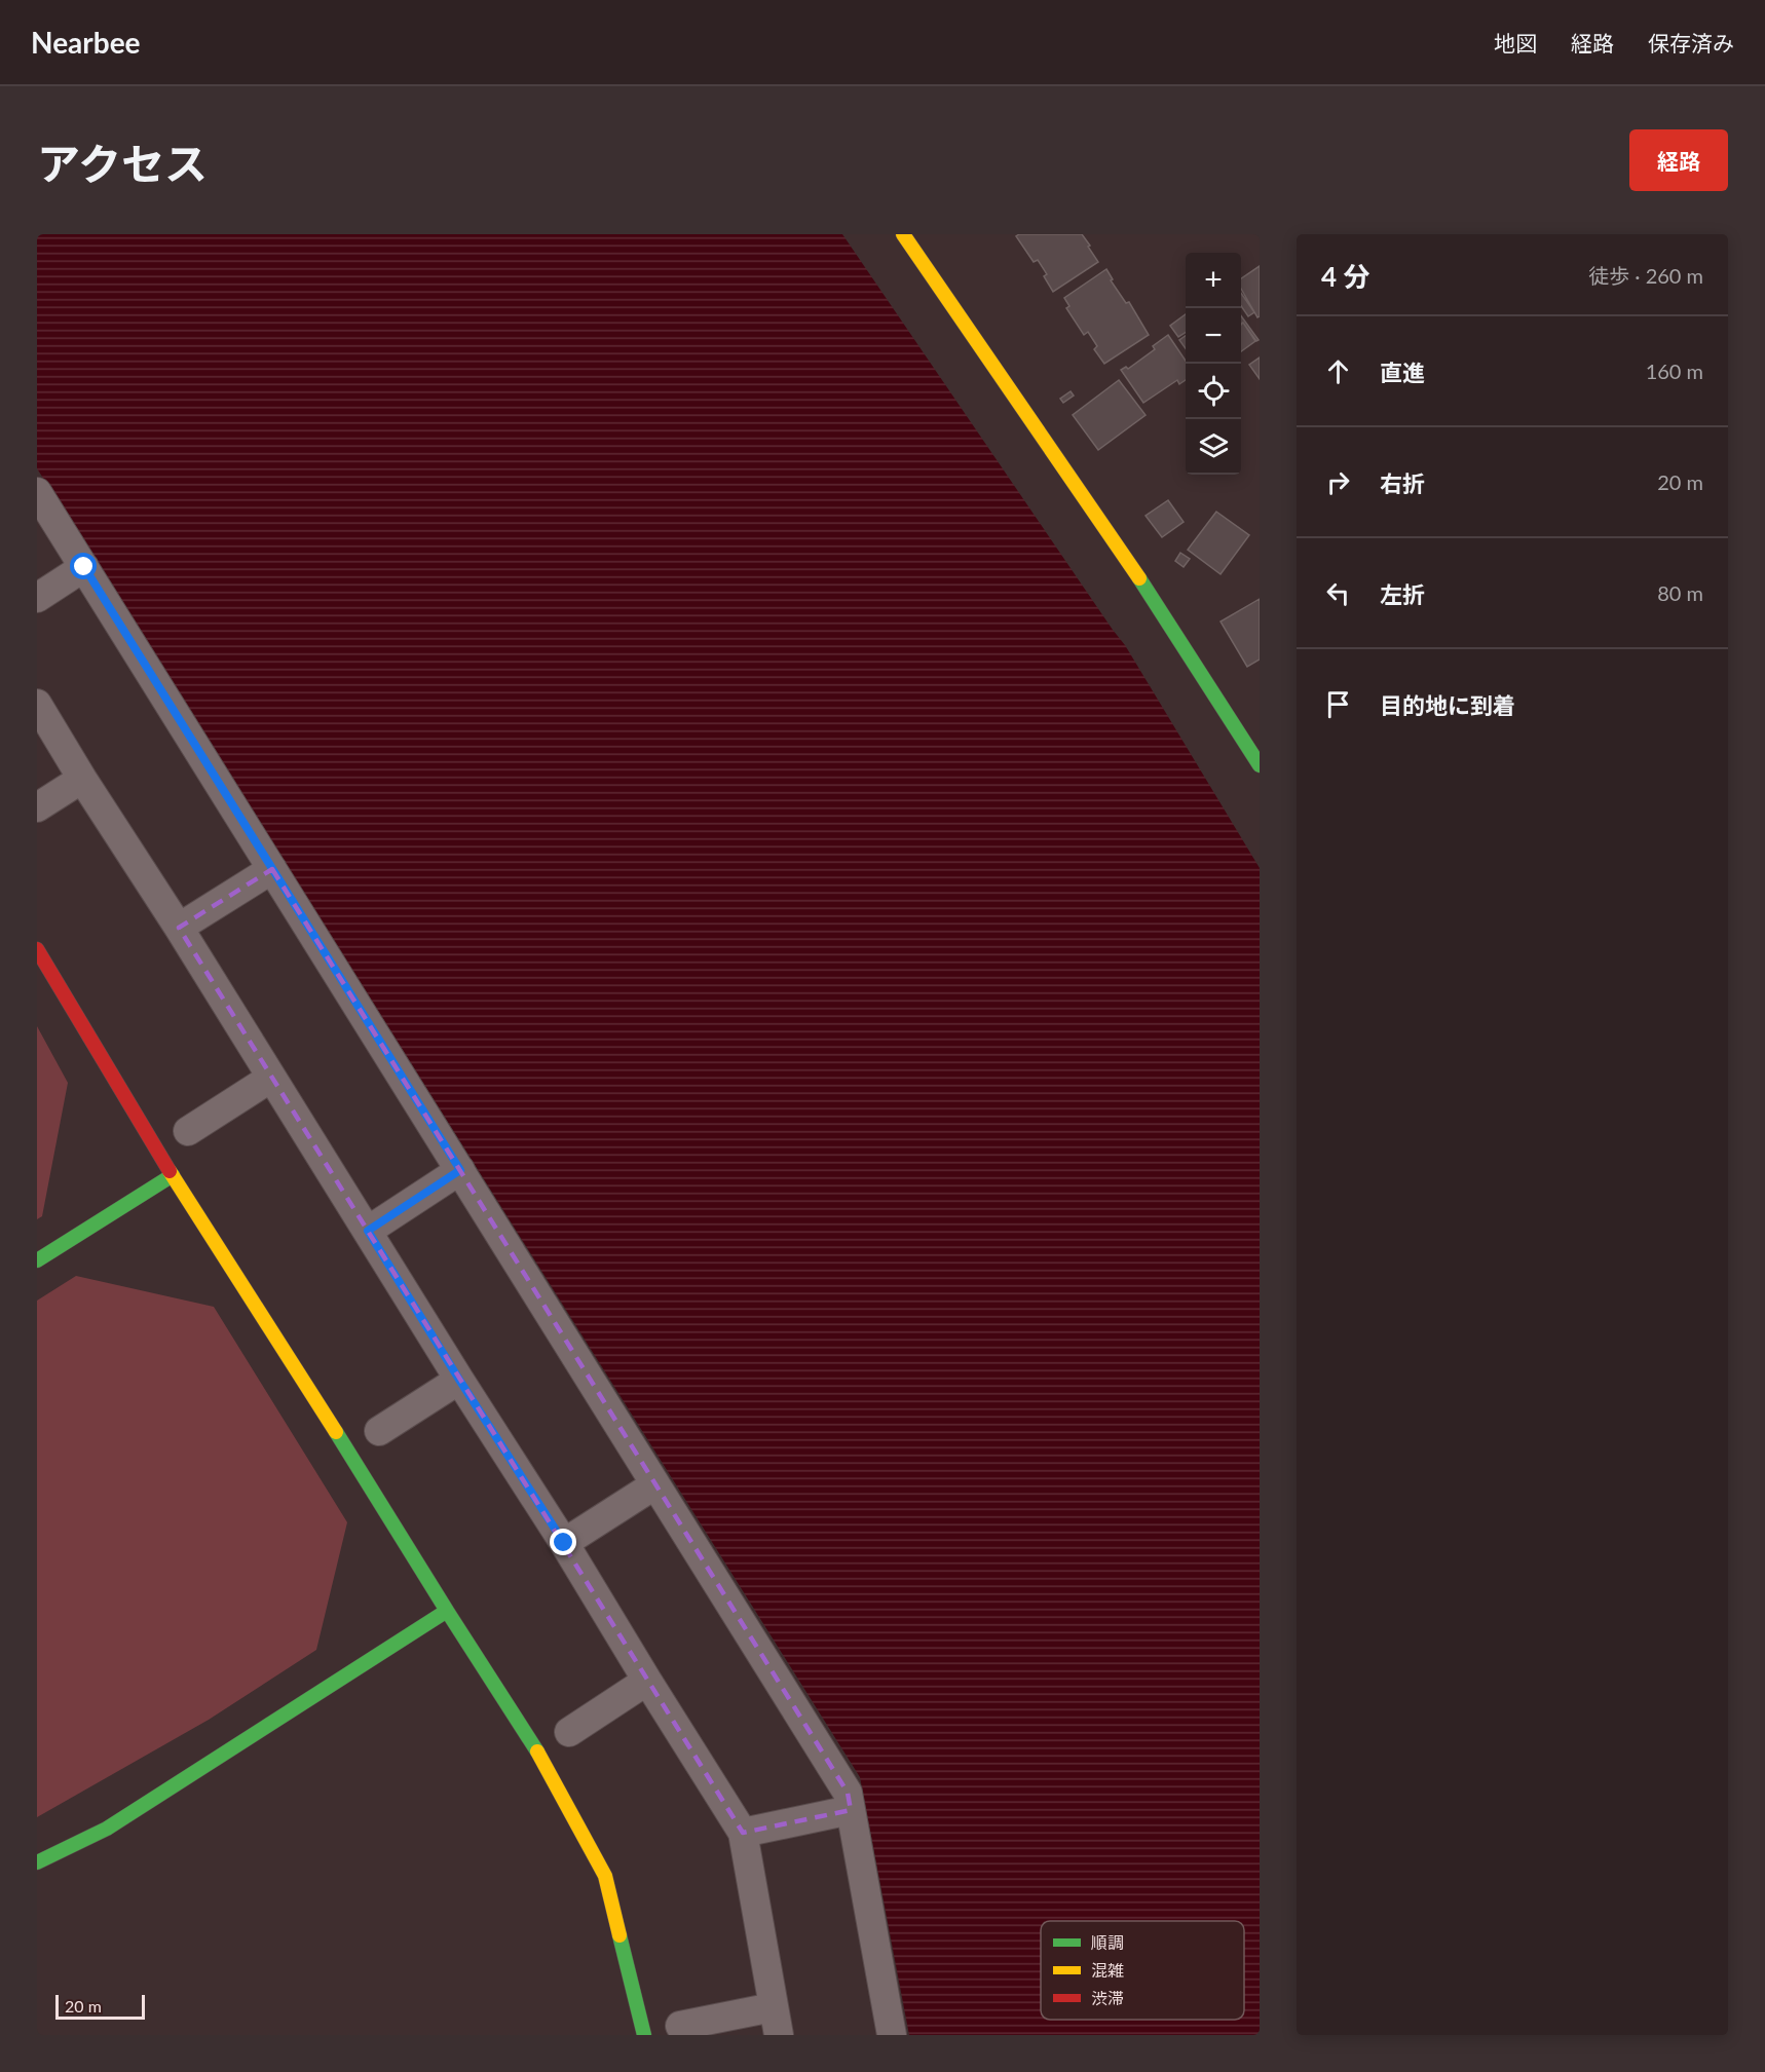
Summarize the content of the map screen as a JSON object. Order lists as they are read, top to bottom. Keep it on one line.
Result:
{"legend":["順調","混雑","渋滞"],"scale_bar":"20 m","page":{"header":"Nearbee","nav":["地図","経路","保存済み"],"title":"アクセス","buttons":"経路","heading":["4 分","徒歩 · 260 m"],"map_buttons":["+","−"],"list":[["直進","160 m"],["右折","20 m"],["左折","80 m"],"目的地に到着"],"scale":"20 m"}}
